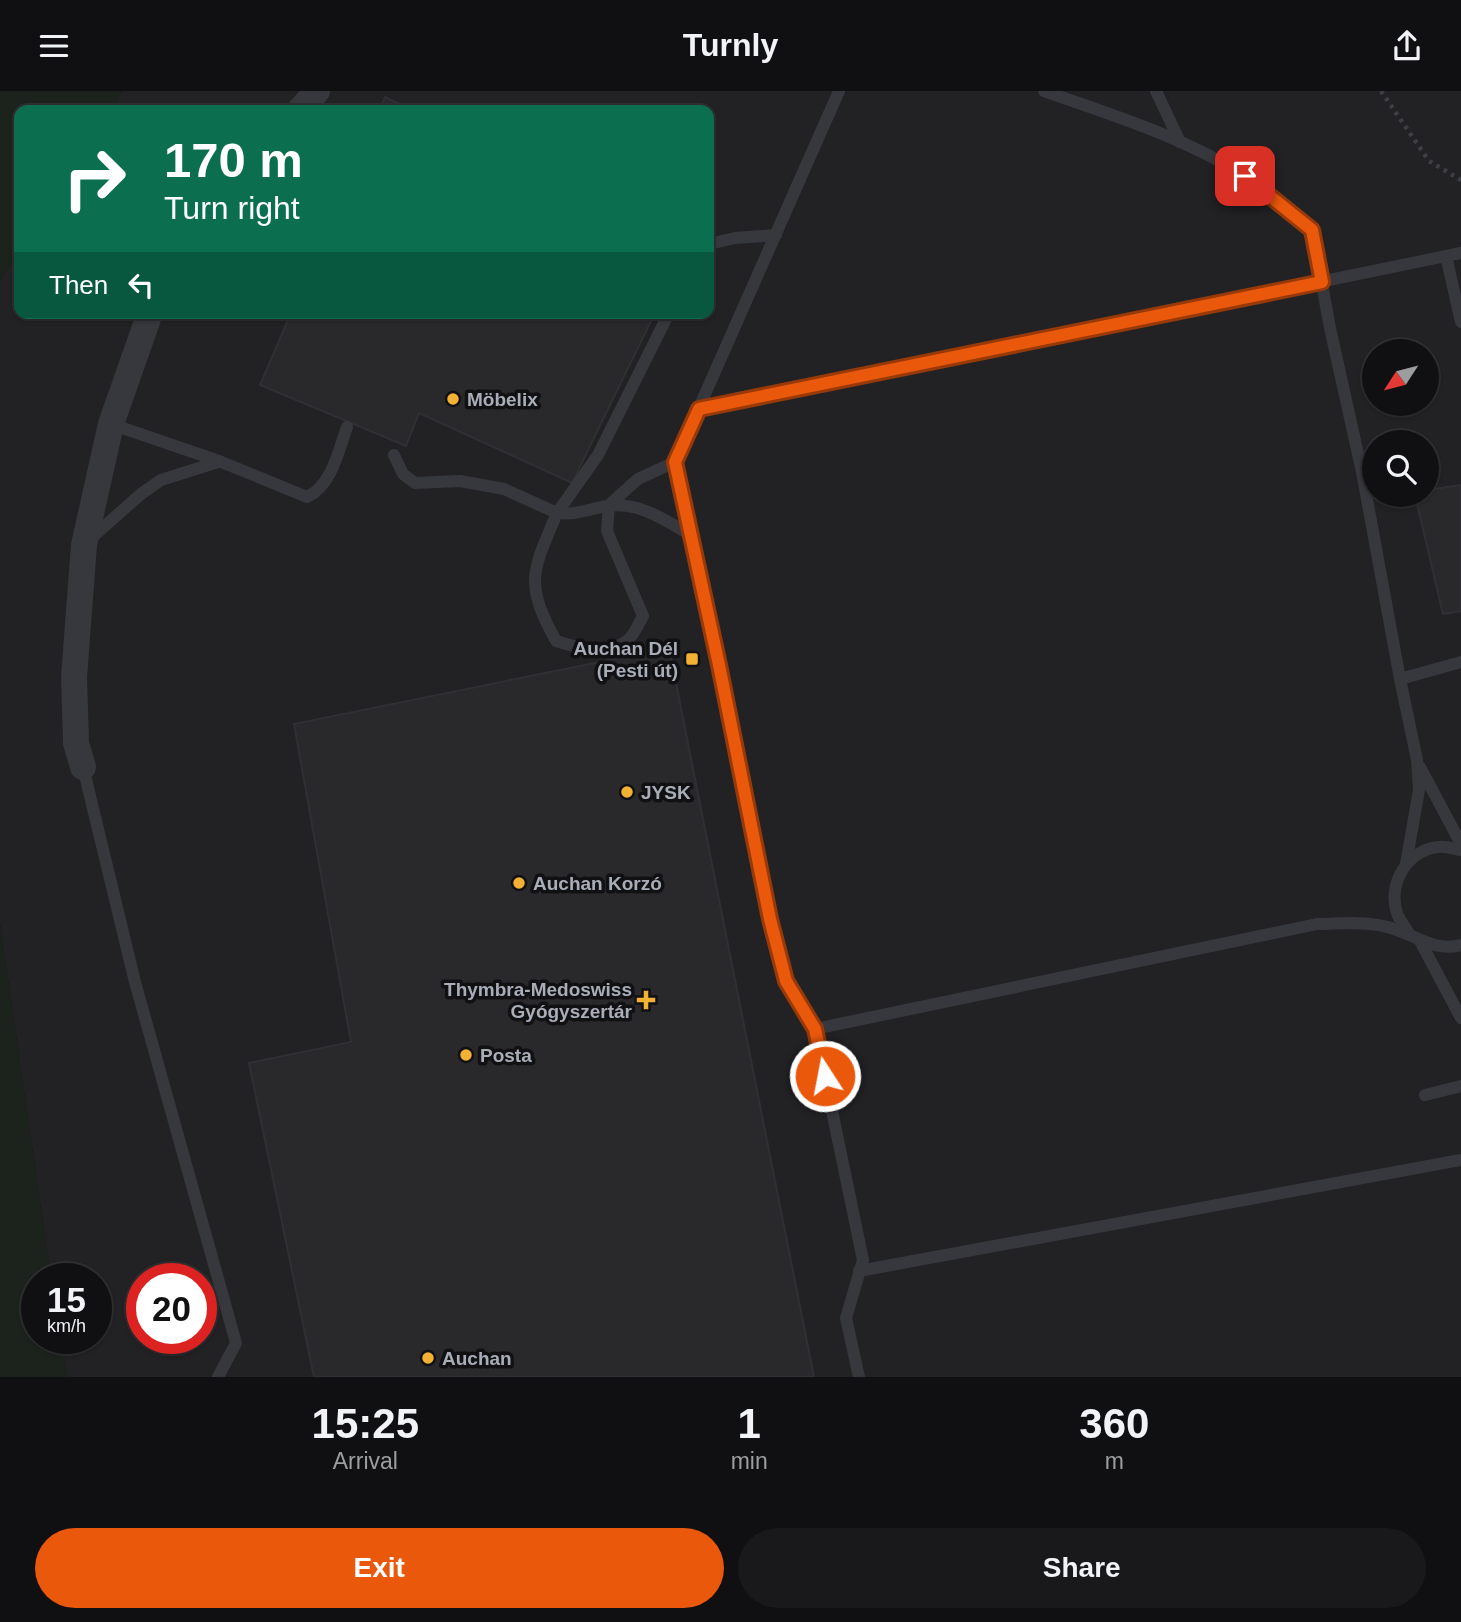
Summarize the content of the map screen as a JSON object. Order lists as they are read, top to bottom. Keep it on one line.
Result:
{"places":{"other":["Möbelix","JYSK","Auchan Korzó","Posta","Auchan"],"transit":["Auchan Dél (Pesti út)"],"health":["Thymbra-Medoswiss Gyógyszertár"]},"north":"bottom left","page":{"header":"Turnly","turn":["170 m","Turn right"],"then":"Then","speed":"15 km/h","limit":"20","eta":["15:25","Arrival","1","min","360","m"],"buttons":["Exit","Share"]}}
